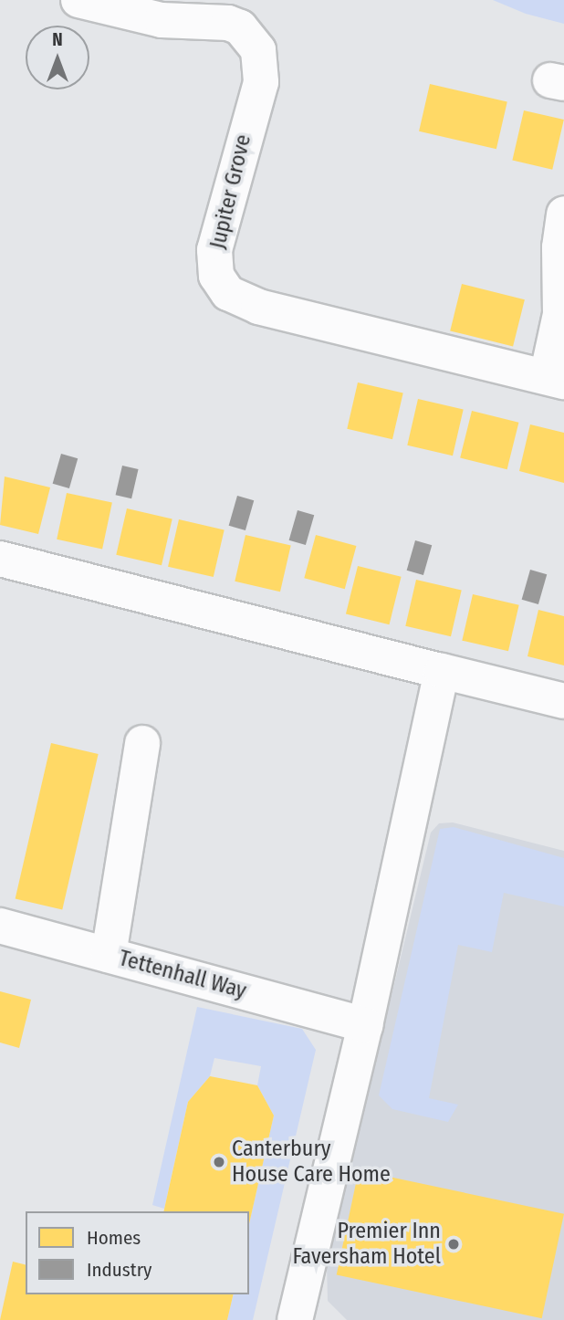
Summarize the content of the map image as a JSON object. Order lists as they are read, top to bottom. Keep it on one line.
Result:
{"streets":{"street":["Jupiter Grove","Tettenhall Way"]},"places":["Canterbury House Care Home","Premier Inn Faversham Hotel"],"legend":["Homes","Industry"],"north":"top"}
